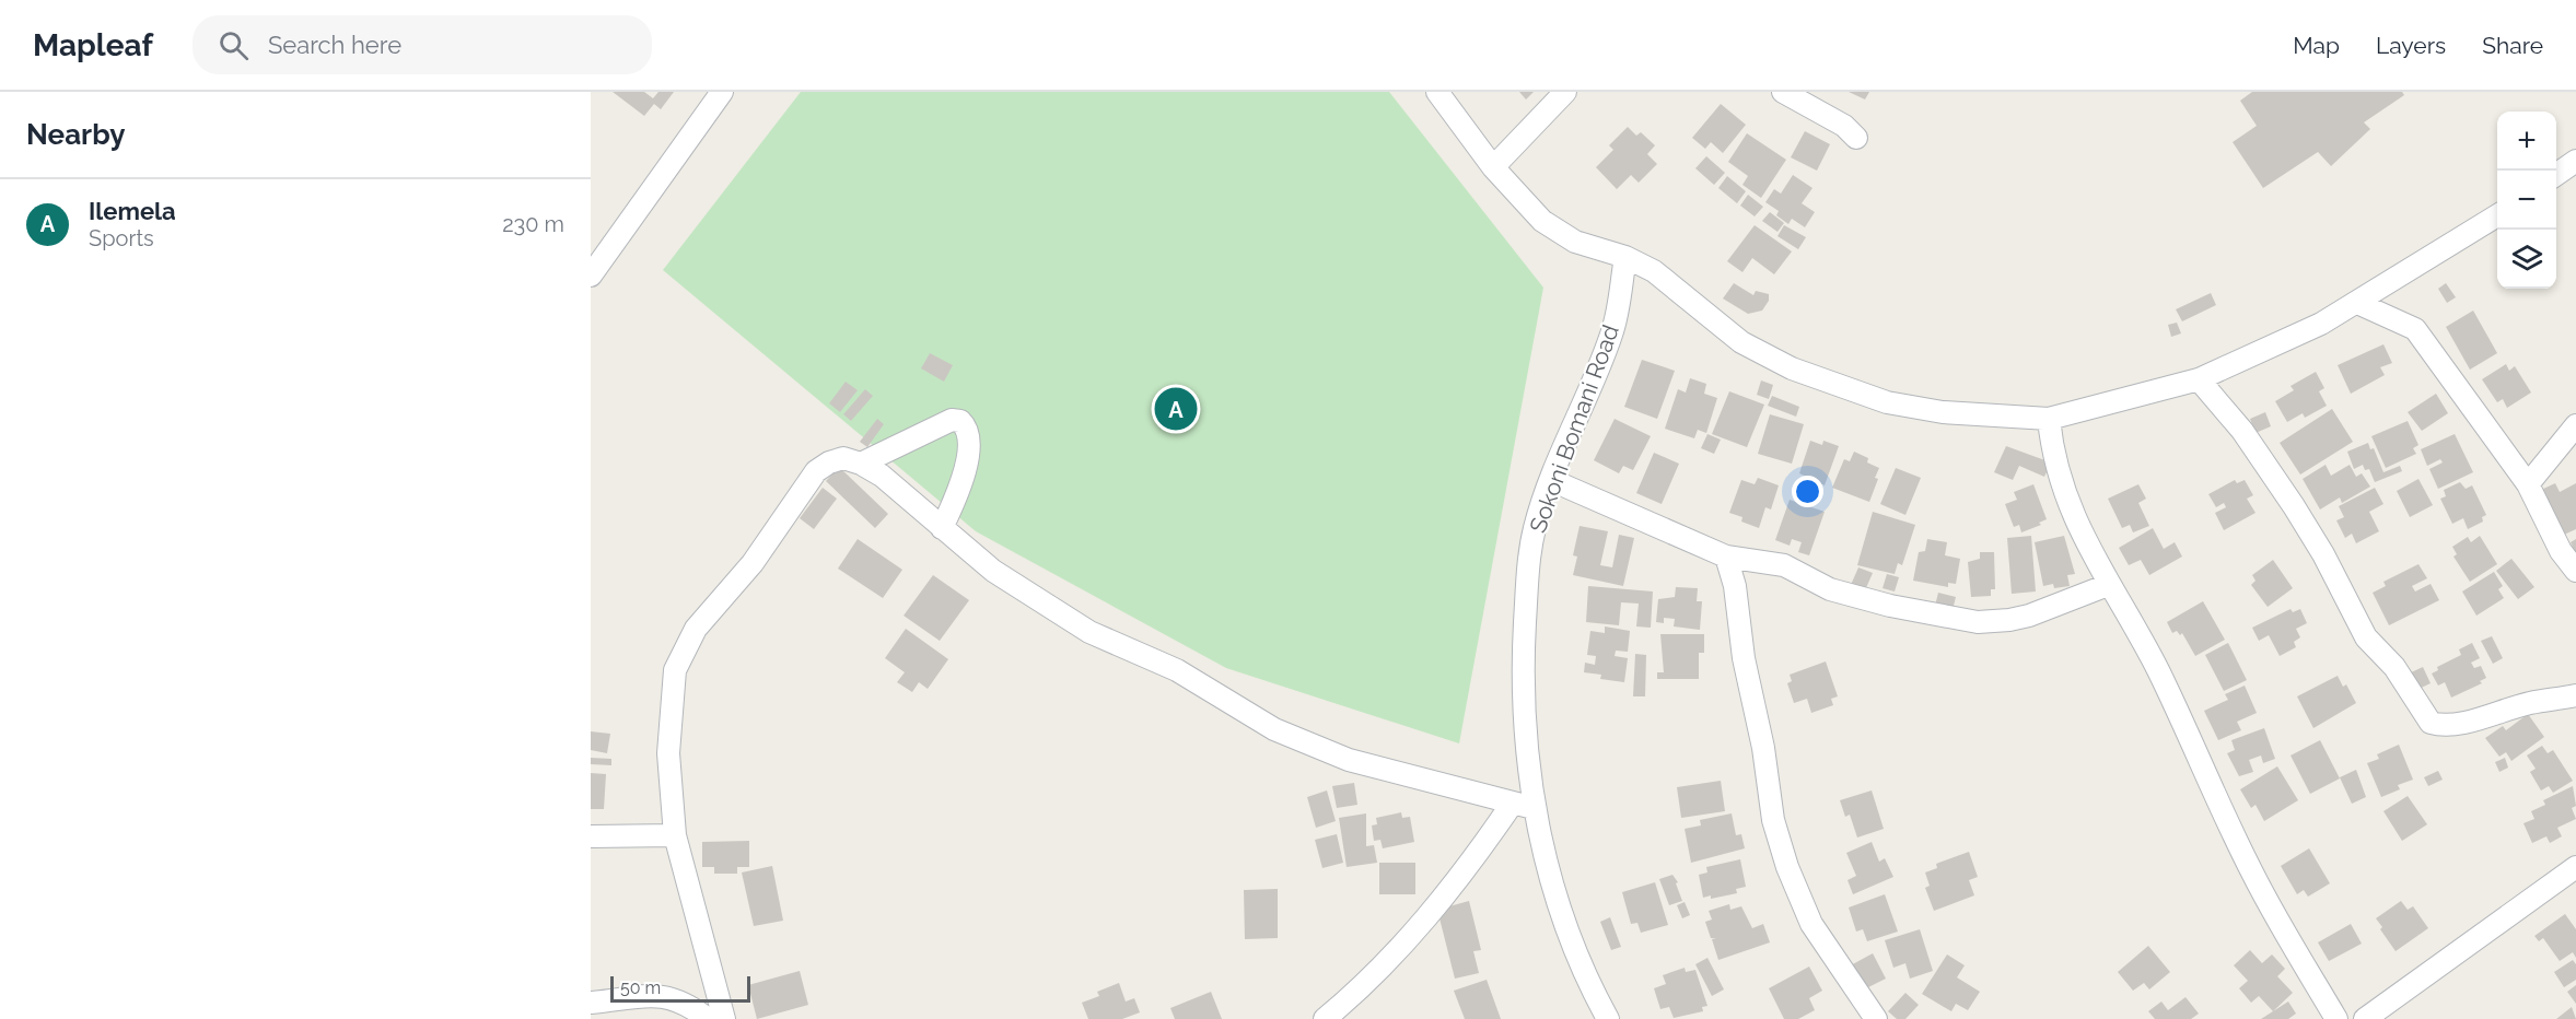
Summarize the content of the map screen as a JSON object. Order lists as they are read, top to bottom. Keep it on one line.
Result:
{"streets":{"street":["Sokoni Bomani Road"]},"scale_bar":"50 m","page":{"header":"Mapleaf","search":"Search here","nav":["Map","Layers","Share"],"heading":"Nearby","map_buttons":["+","−"],"list":[{"mark":"A","name":"Ilemela","note":"Sports","value":"230 m"}],"pins":"A","scale":"50 m"}}
